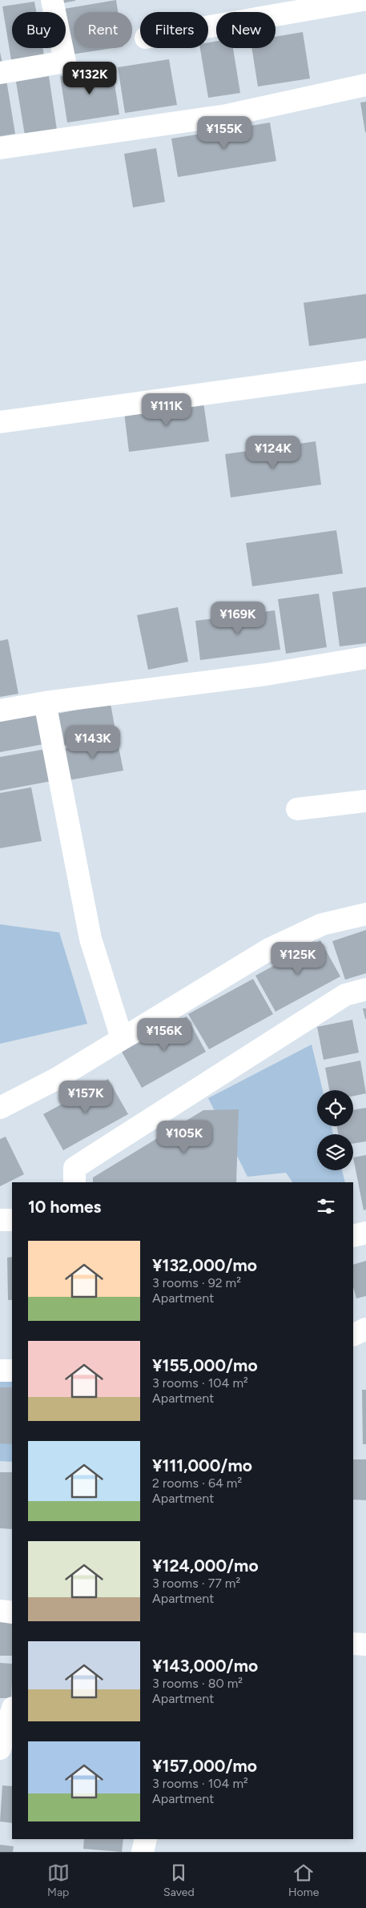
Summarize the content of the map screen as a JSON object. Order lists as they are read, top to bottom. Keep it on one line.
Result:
{"page":{"chip":["Buy","Rent","Filters","New"],"price":["¥132K","¥155K","¥111K","¥124K","¥169K","¥143K","¥125K","¥156K","¥157K","¥105K"],"heading":"10 homes","list":[{"name":"¥132,000/mo","note":"3 rooms · 92 m² · Apartment"},{"name":"¥155,000/mo","note":"3 rooms · 104 m² · Apartment"},{"name":"¥111,000/mo","note":"2 rooms · 64 m² · Apartment"},{"name":"¥124,000/mo","note":"3 rooms · 77 m² · Apartment"},{"name":"¥143,000/mo","note":"3 rooms · 80 m² · Apartment"},{"name":"¥157,000/mo","note":"3 rooms · 104 m² · Apartment"}],"tabs":["Map","Saved","Home"]}}
